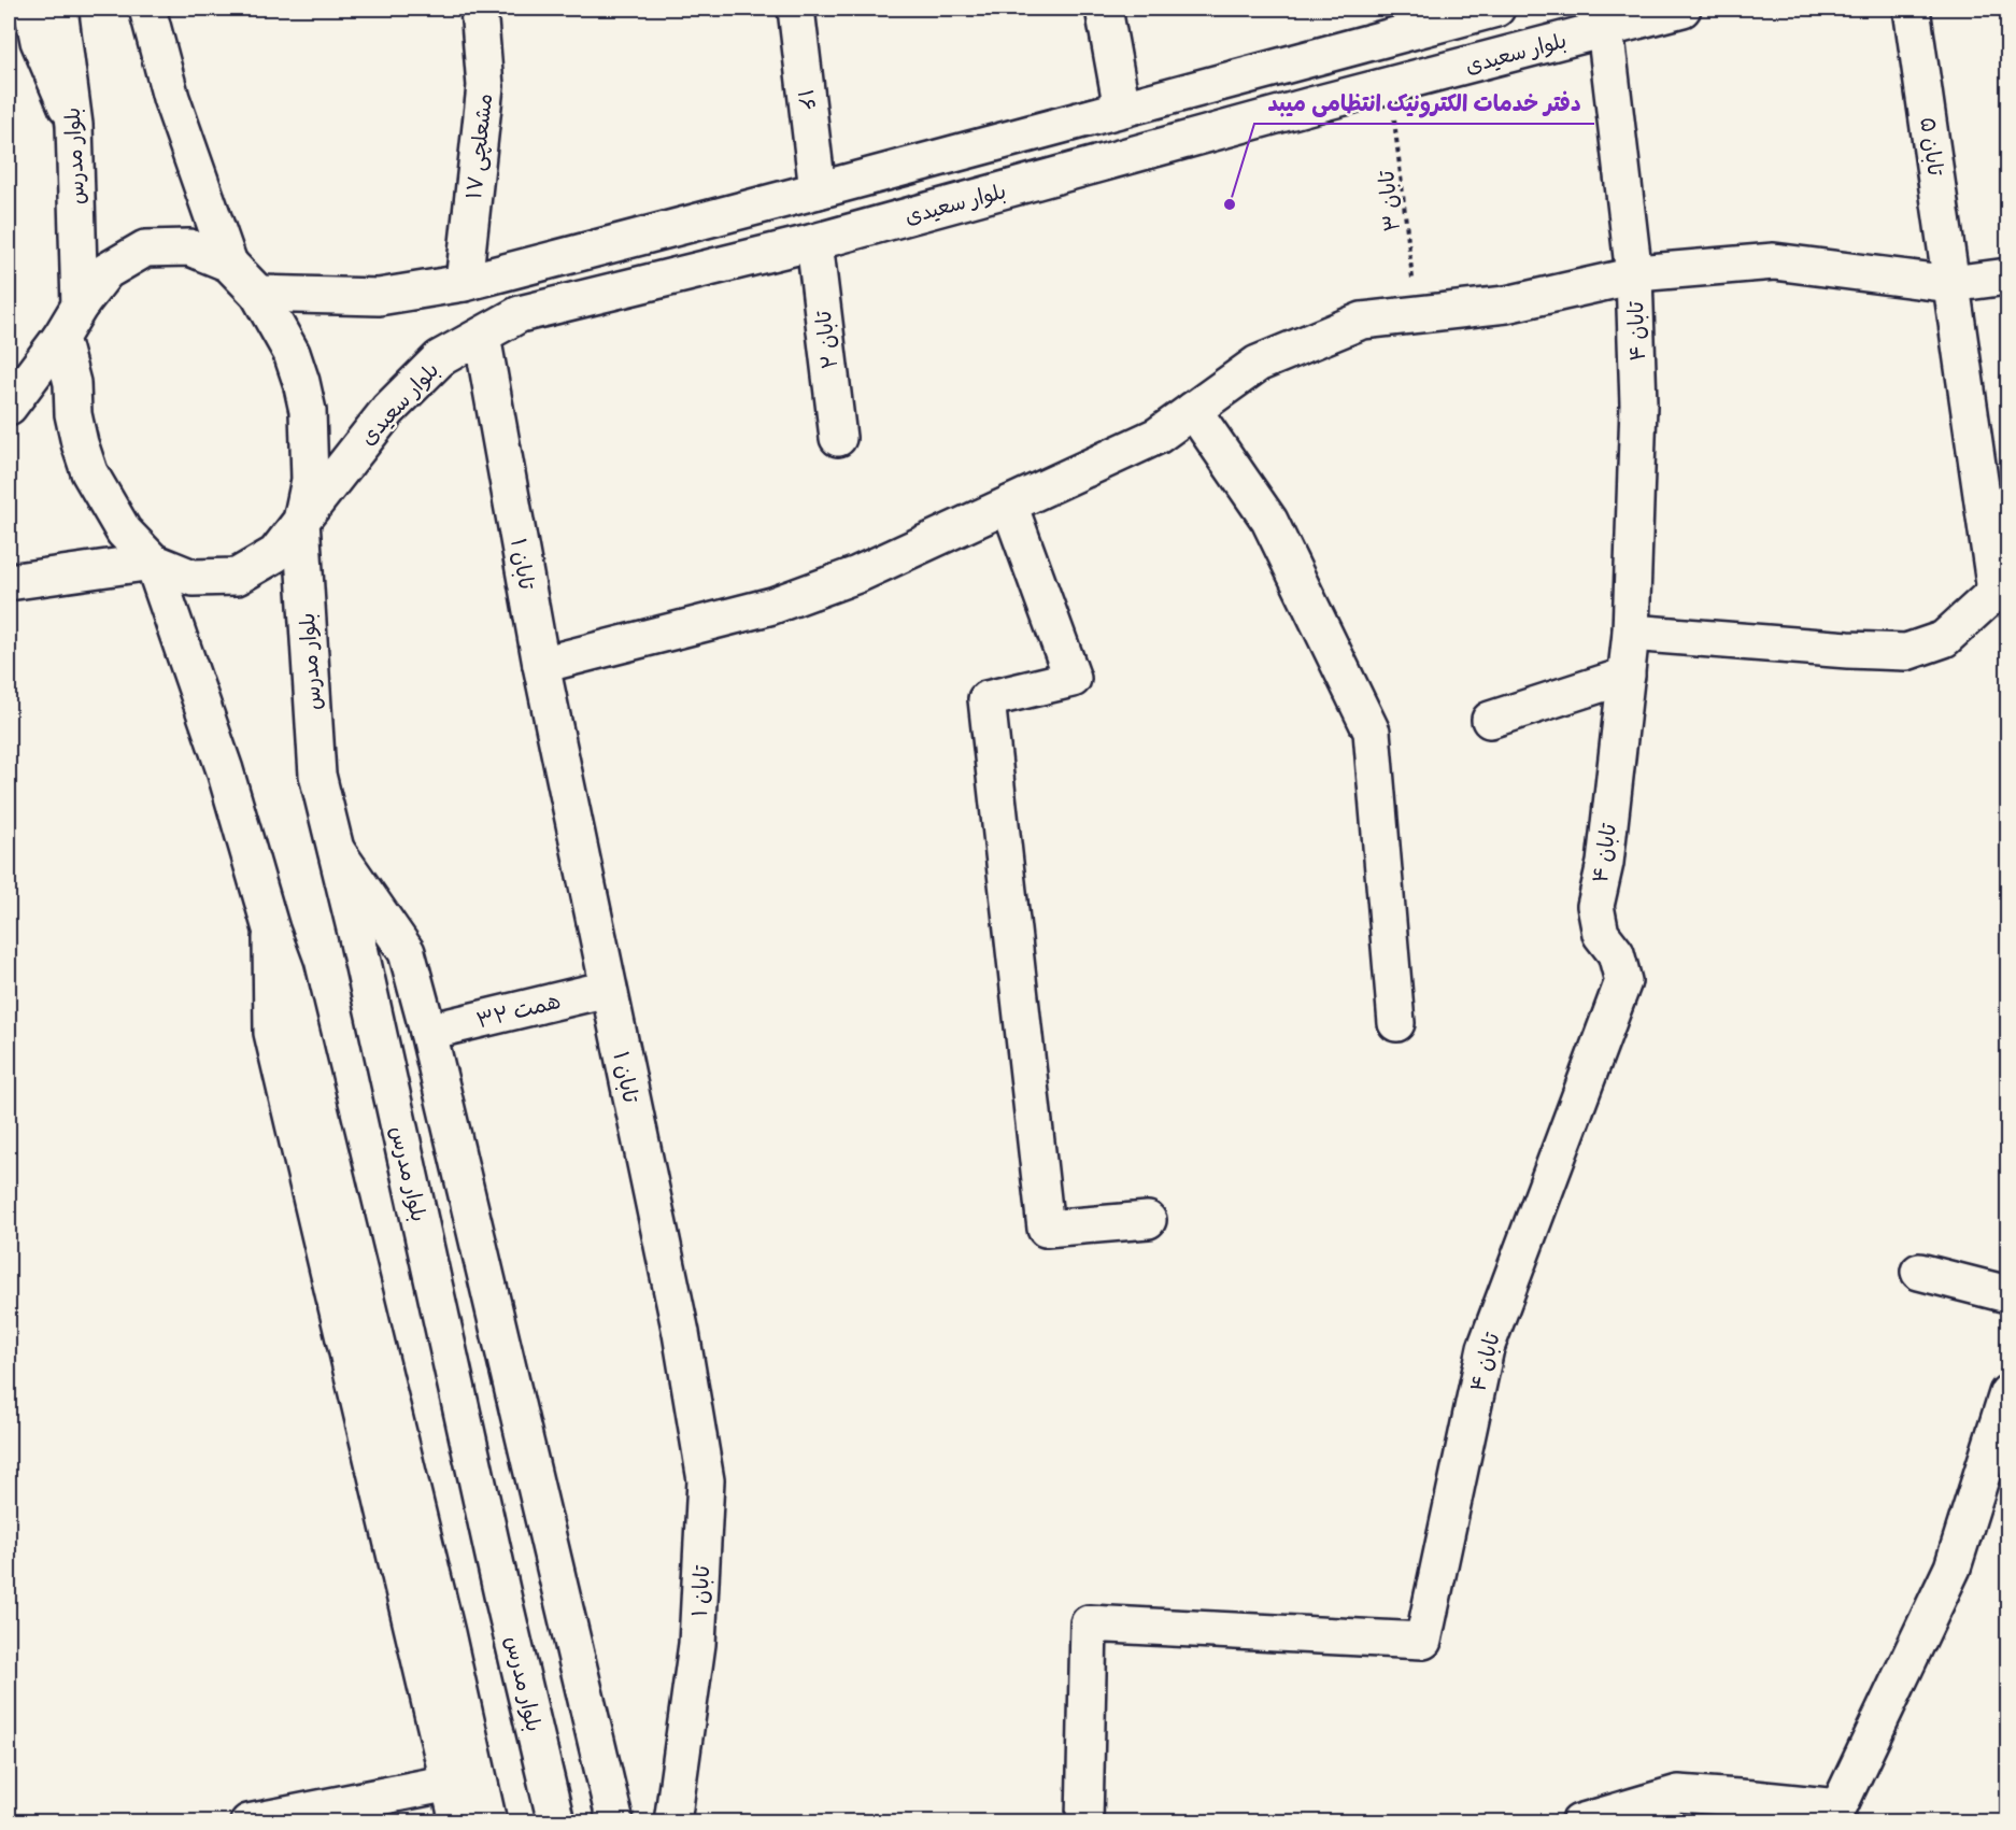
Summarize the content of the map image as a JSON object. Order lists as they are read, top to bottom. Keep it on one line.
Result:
{"streets":{"street":["بلوار سعیدی","۱۶","مشعلچی ۱۷","تابان ۵","بلوار مدرس","تابان ۴","تابان ۲","تابان ۱","همت ۳۲"],"path":["تابان ۳"]},"crossings":[["بلوار سعیدی","بلوار مدرس"],["بلوار سعیدی","تابان ۳"],["بلوار سعیدی","تابان ۴"],["بلوار سعیدی","تابان ۲"],["بلوار سعیدی","تابان ۱"],["تابان ۱","همت ۳۲"]],"places":["دفتر خدمات الکترونیک انتظامی میبد"]}
